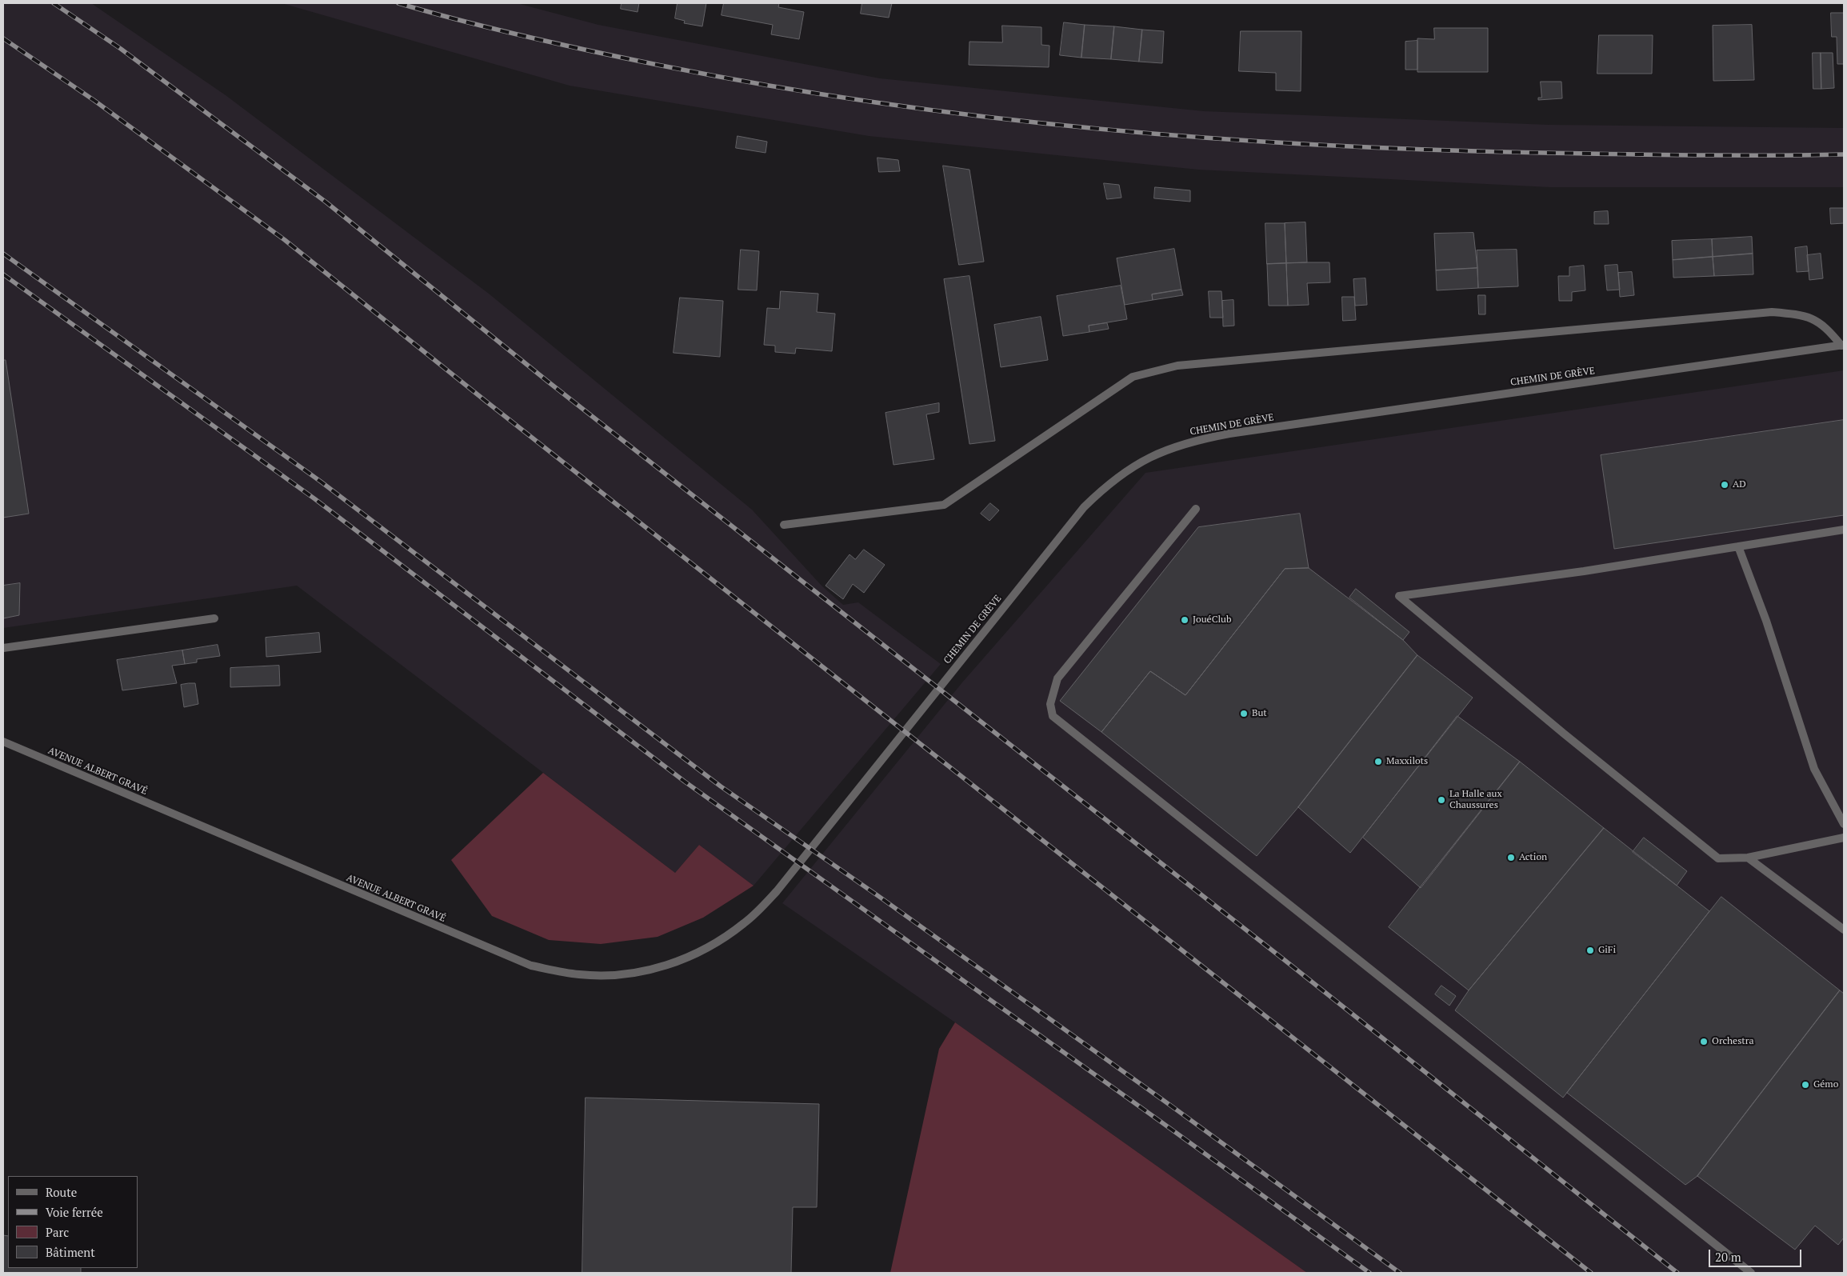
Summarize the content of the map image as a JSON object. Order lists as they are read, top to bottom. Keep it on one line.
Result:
{"streets":{"street":["CHEMIN DE GRÈVE","AVENUE ALBERT GRAVÉ"]},"crossings":[["CHEMIN DE GRÈVE","AVENUE ALBERT GRAVÉ"]],"places":["AD","JouéClub","But","Maxxilots","La Halle aux Chaussures","Action","GiFi","Orchestra","Gémo"],"legend":["Route","Voie ferrée","Parc","Bâtiment"],"scale_bar":"20 m"}
